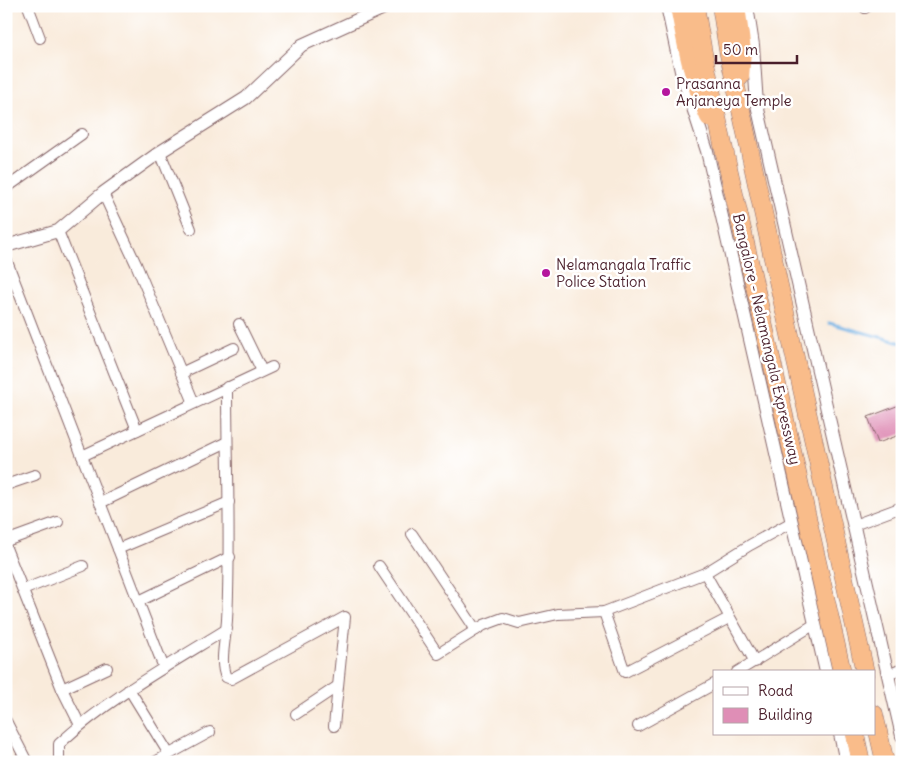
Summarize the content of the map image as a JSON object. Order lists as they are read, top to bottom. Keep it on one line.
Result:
{"streets":{"highway":["Bangalore - Nelamangala Expressway"]},"places":["Prasanna Anjaneya Temple","Nelamangala Traffic Police Station"],"legend":["Road","Building"],"scale_bar":"50 m"}
